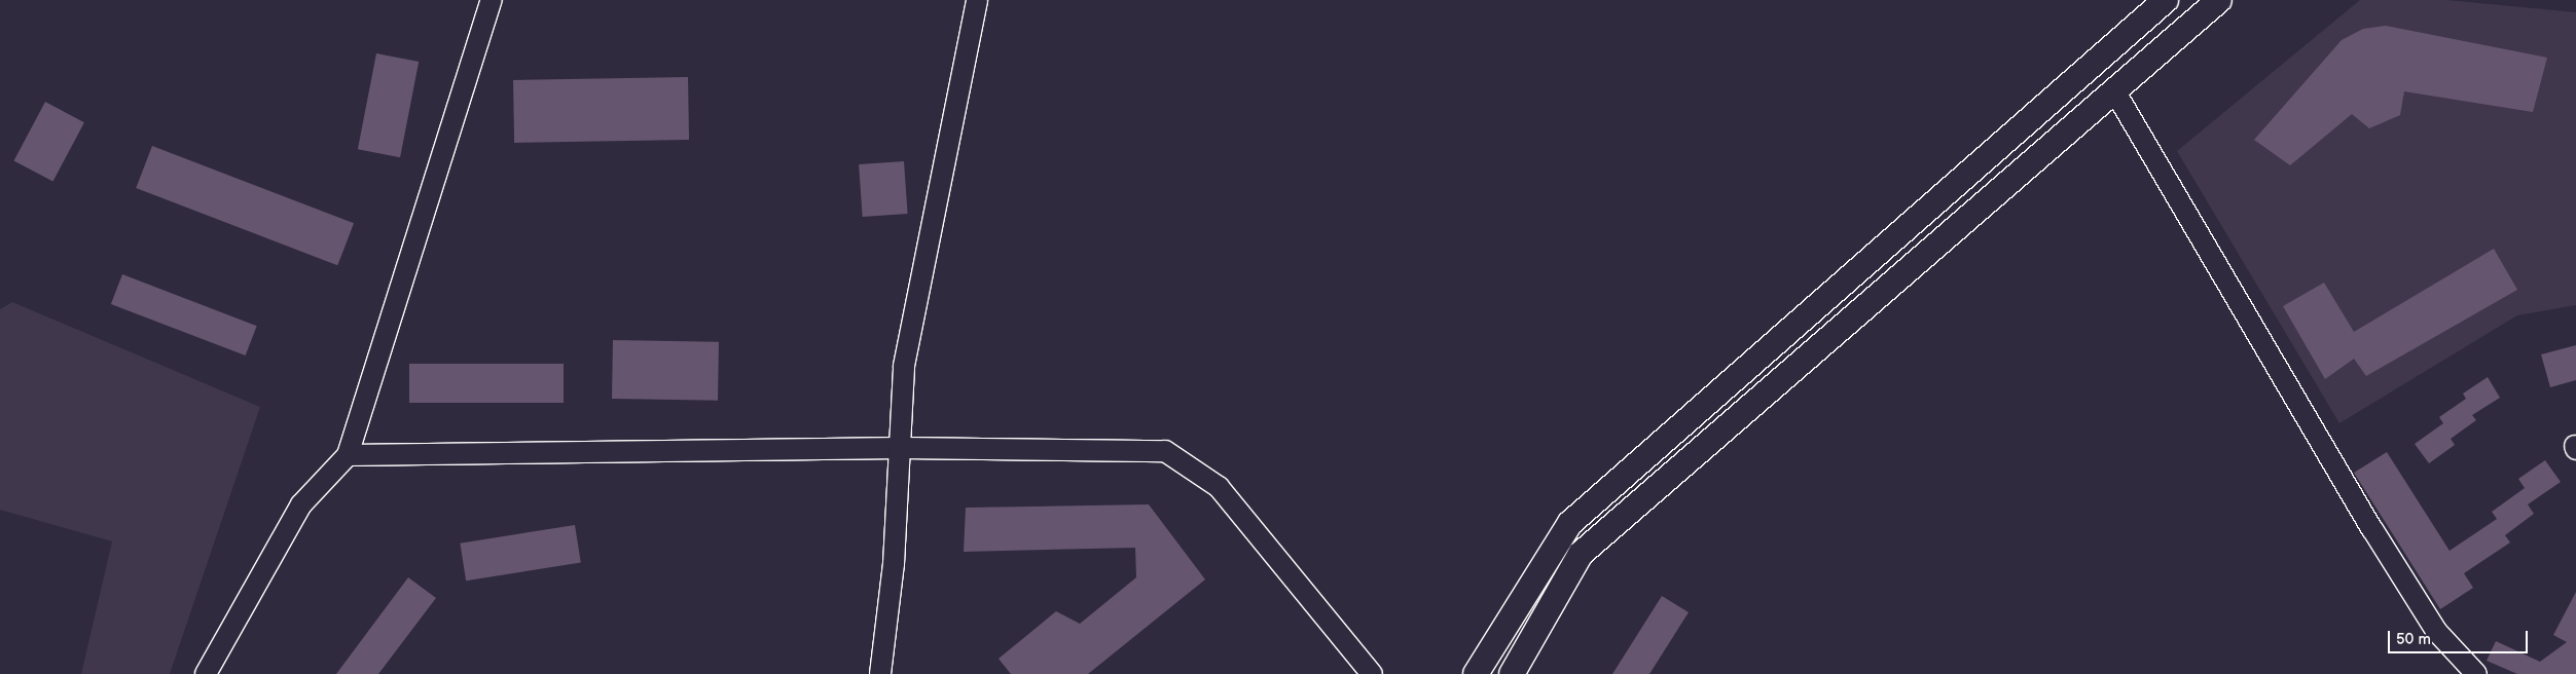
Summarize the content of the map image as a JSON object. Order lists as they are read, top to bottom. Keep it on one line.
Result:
{"scale_bar":"50 m"}
